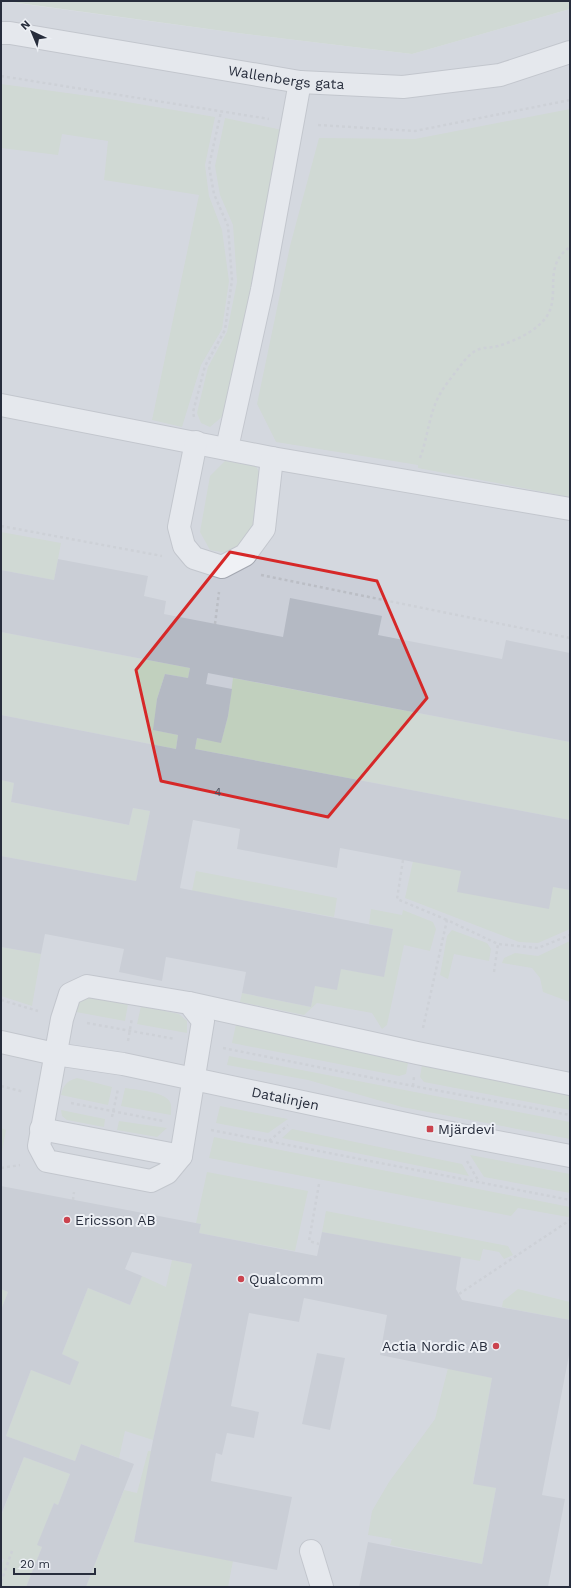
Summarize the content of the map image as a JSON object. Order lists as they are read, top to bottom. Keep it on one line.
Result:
{"streets":{"street":["Wallenbergs gata","Datalinjen"]},"places":{"transit":["Mjärdevi"],"other":["Ericsson AB","Qualcomm","Actia Nordic AB"]},"house_numbers":["4"],"scale_bar":"20 m","north":"top left"}
